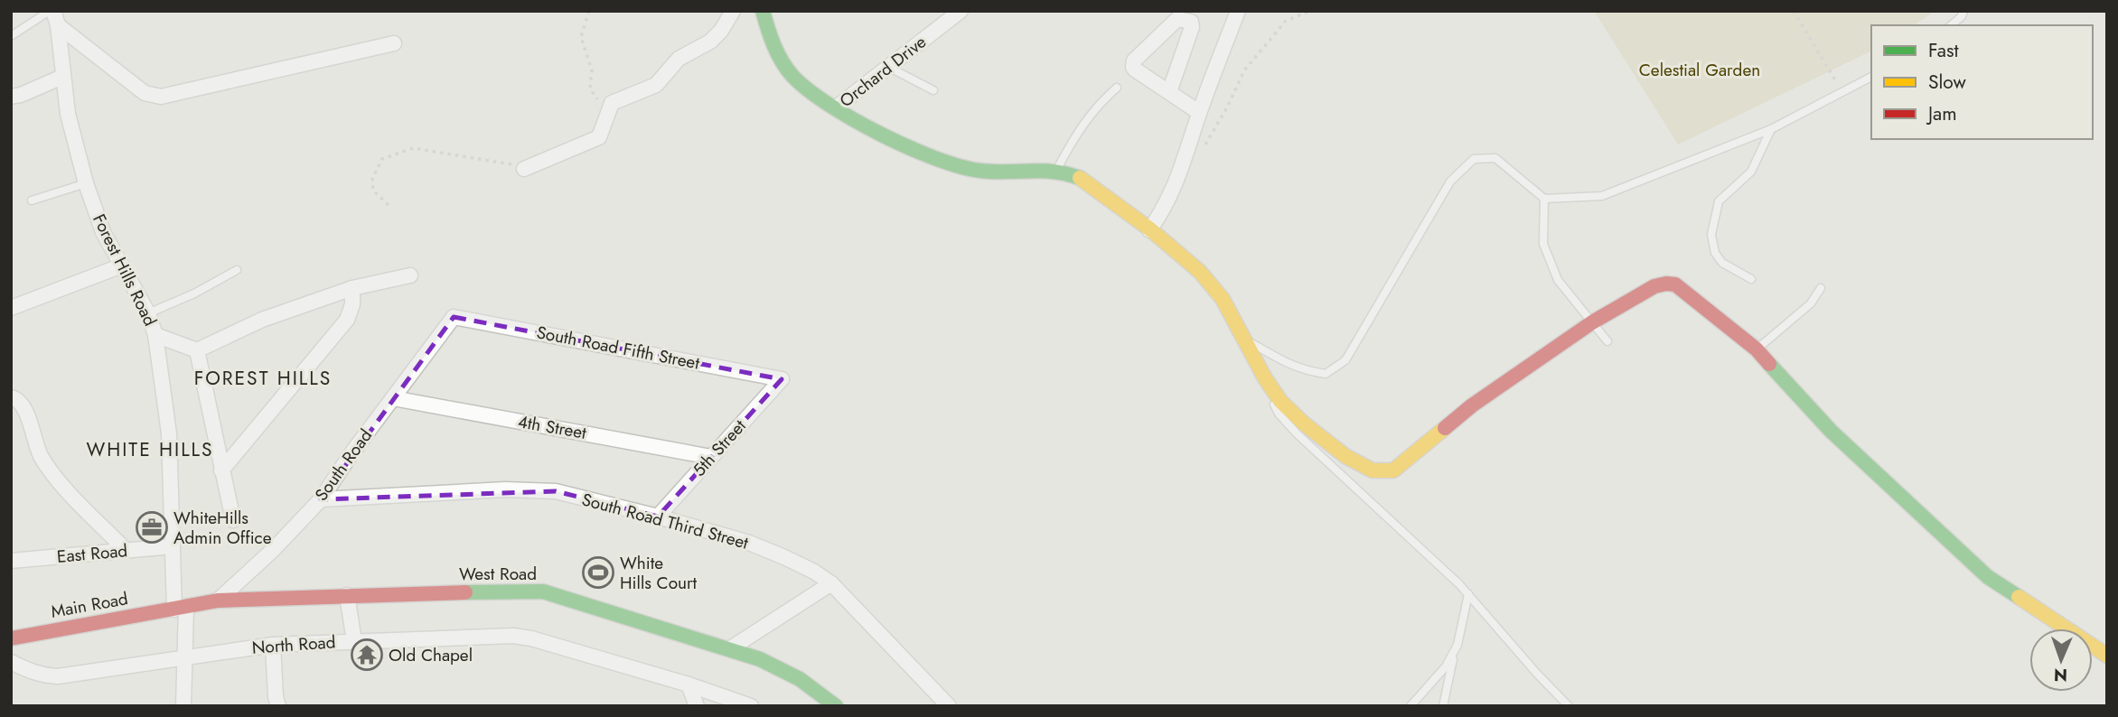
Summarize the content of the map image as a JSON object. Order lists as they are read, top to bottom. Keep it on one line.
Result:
{"streets":{"street":["Orchard Drive","Forest Hills Road","South Road Fifth Street","4th Street","5th Street","South Road","South Road Third Street","East Road","West Road","Main Road","North Road"]},"crossings":[["Forest Hills Road","East Road"],["Forest Hills Road","West Road"],["Forest Hills Road","Main Road"],["Forest Hills Road","North Road"],["South Road Fifth Street","5th Street"],["South Road Fifth Street","South Road"],["4th Street","5th Street"],["4th Street","South Road"],["5th Street","South Road Third Street"],["South Road","South Road Third Street"],["South Road","West Road"],["West Road","Main Road"]],"districts":["FOREST HILLS","WHITE HILLS"],"parks":["Celestial Garden"],"places":{"office":["WhiteHills Admin Office"],"sports":["White Hills Court"],"temple":["Old Chapel"]},"legend":["Fast","Slow","Jam"],"north":"bottom"}
